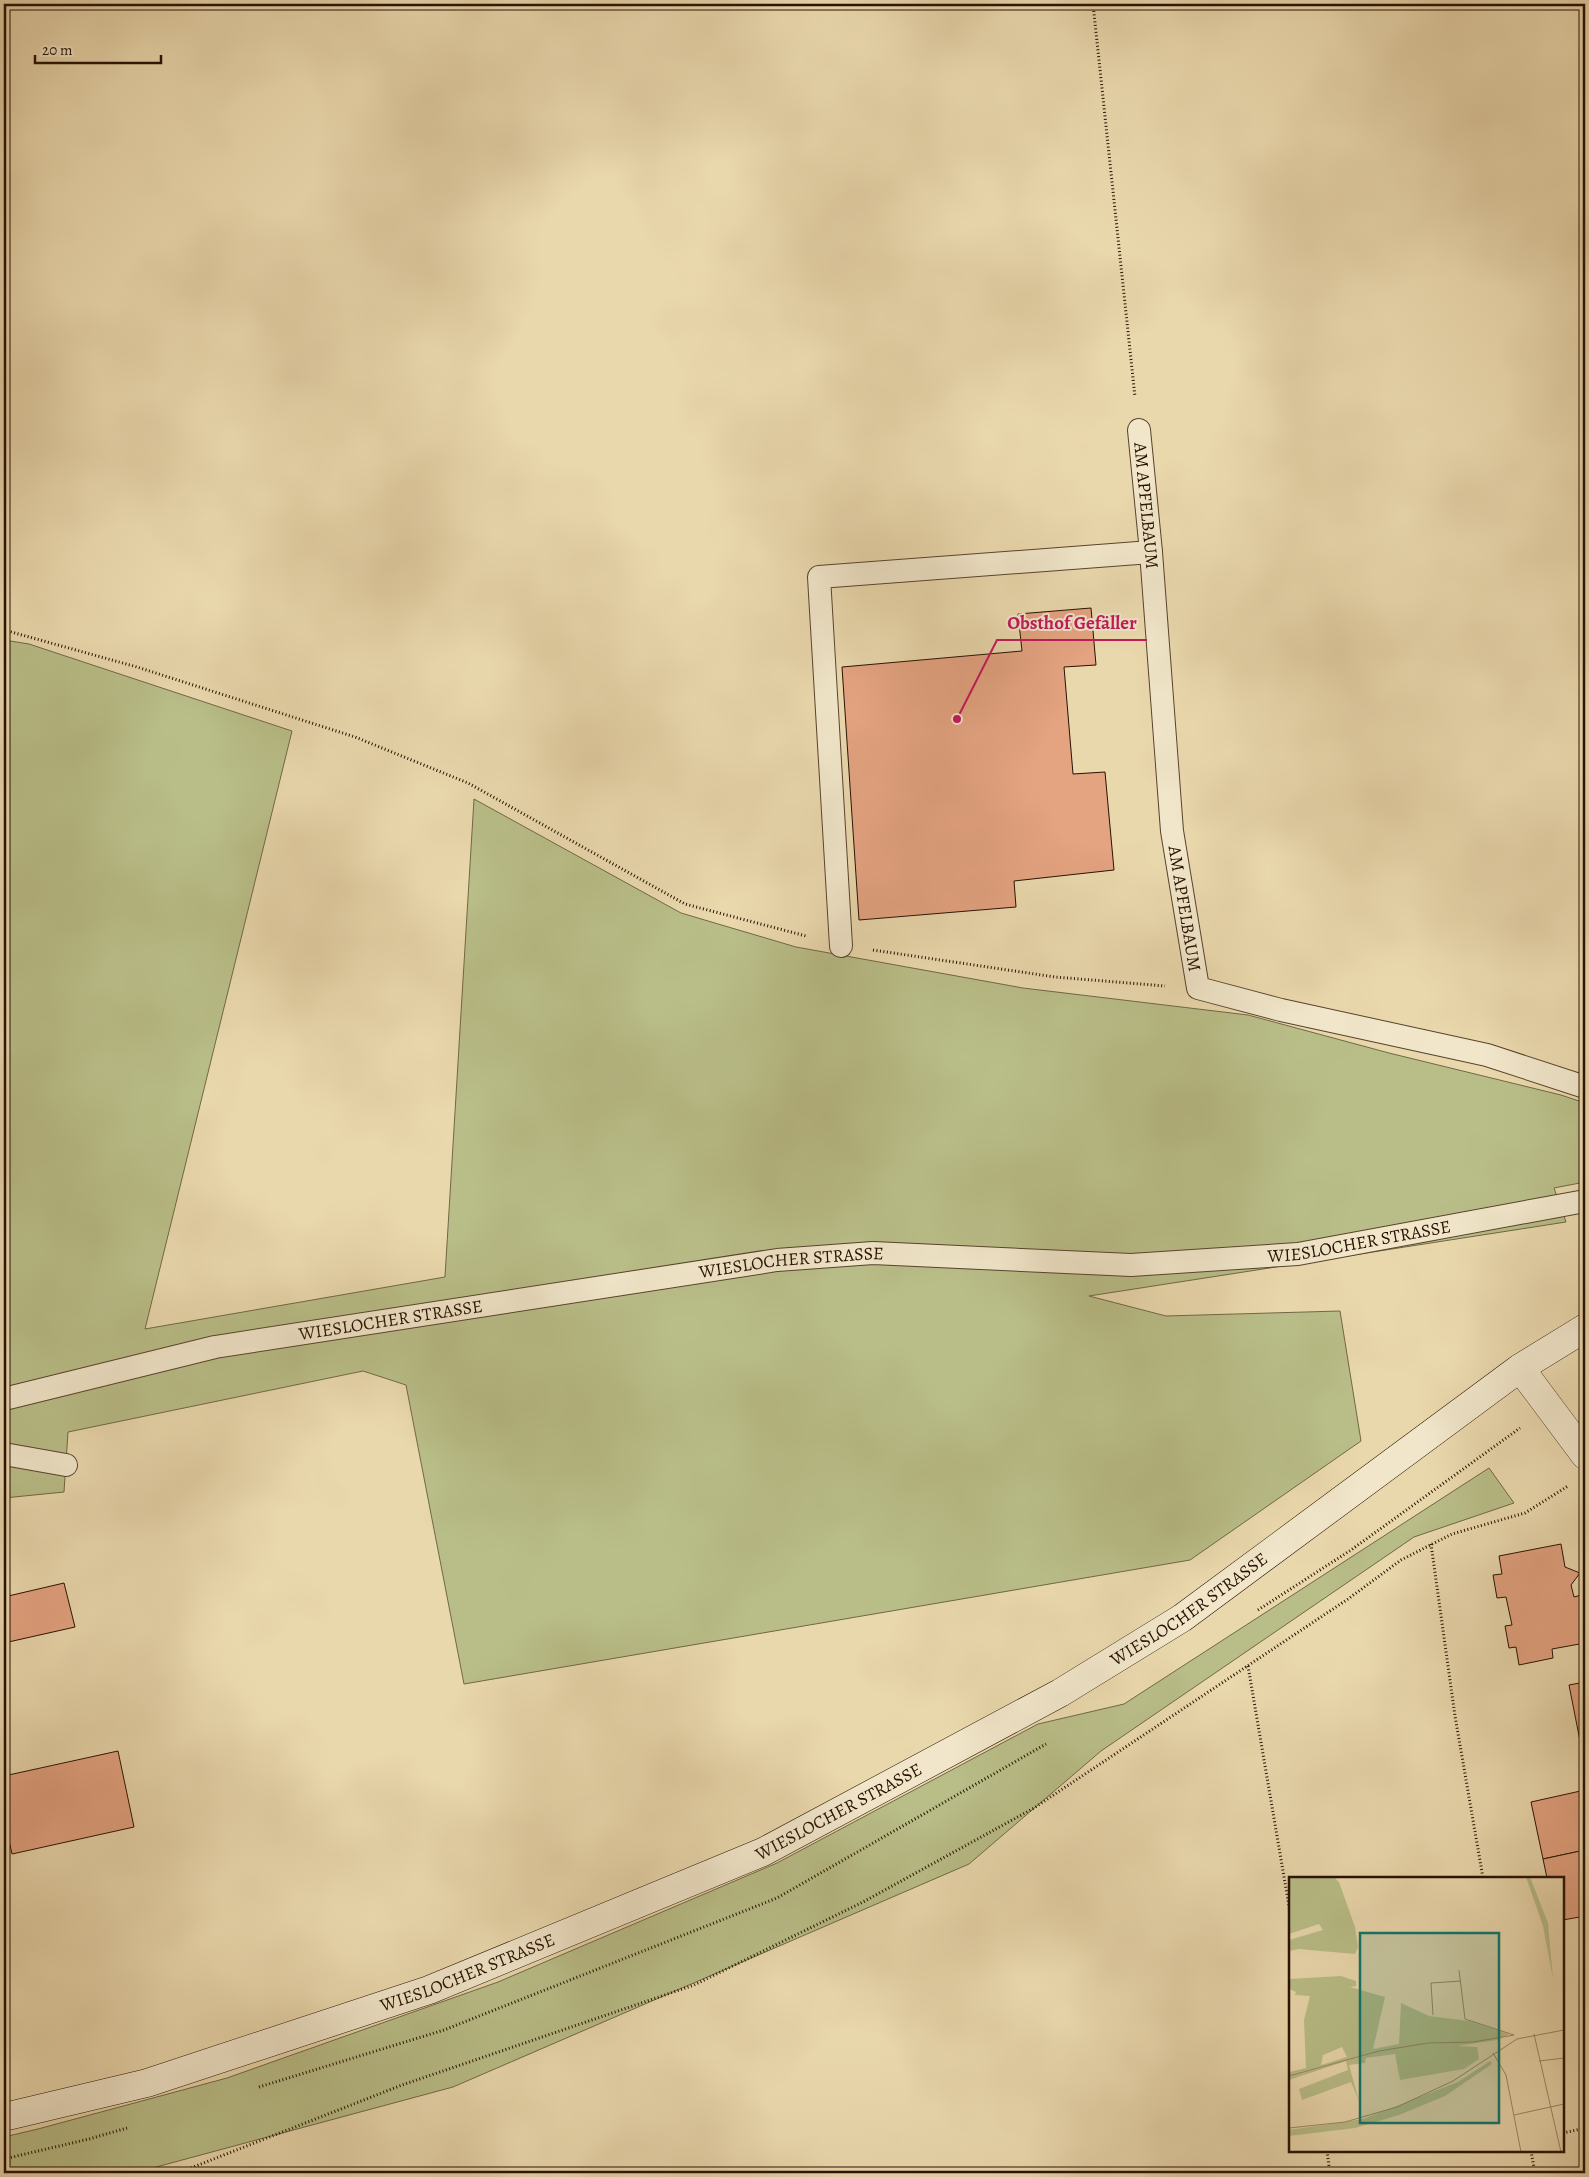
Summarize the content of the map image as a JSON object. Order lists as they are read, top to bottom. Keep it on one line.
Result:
{"streets":{"main road":["WIESLOCHER STRASSE"],"lane":["AM APFELBAUM"]},"places":["Obsthof Gefäller"],"scale_bar":"20 m"}
